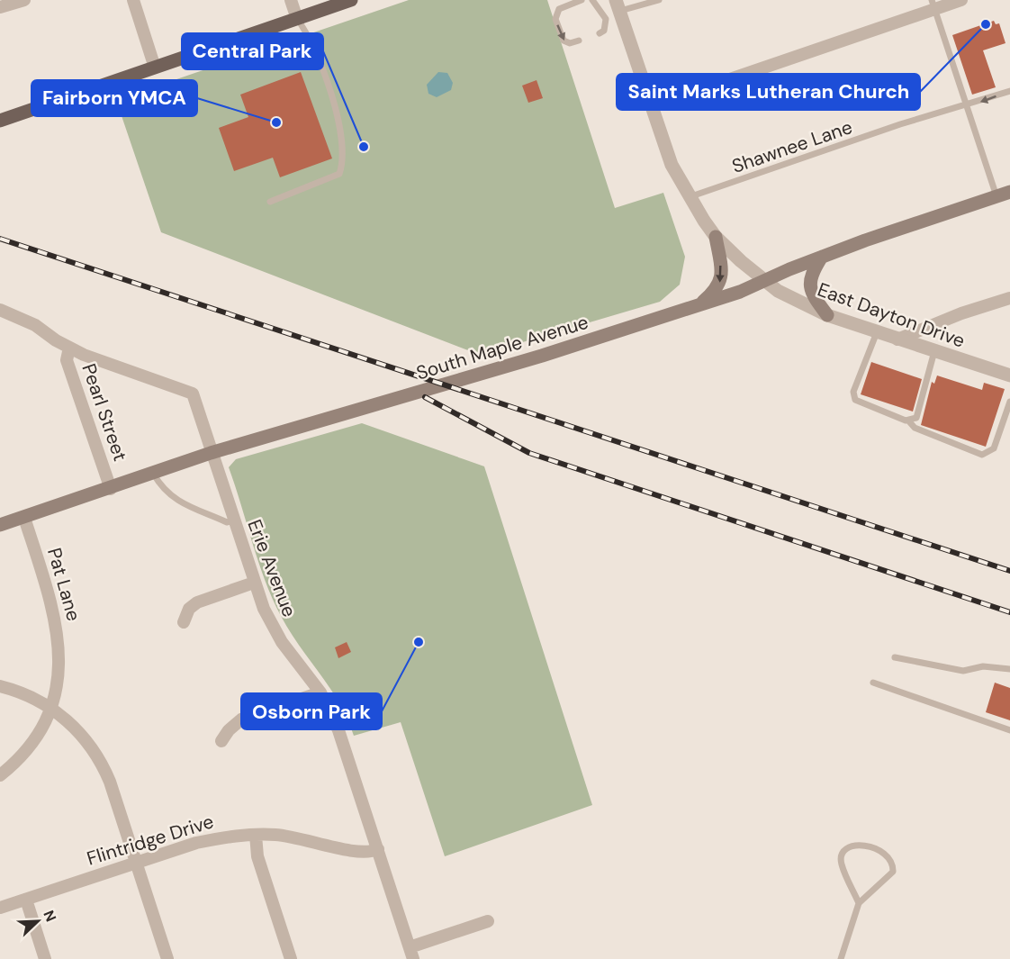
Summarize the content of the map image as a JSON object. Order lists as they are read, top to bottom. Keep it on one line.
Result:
{"streets":{"main road":["South Maple Avenue"],"street":["East Dayton Drive","Pearl Street","Erie Avenue","Pat Lane","Flintridge Drive"],"lane":["Shawnee Lane"]},"crossings":[["Shawnee Lane","East Dayton Drive"],["East Dayton Drive","South Maple Avenue"],["South Maple Avenue","Pearl Street"],["South Maple Avenue","Erie Avenue"],["South Maple Avenue","Pat Lane"],["Pearl Street","Erie Avenue"],["Erie Avenue","Flintridge Drive"]],"places":["Saint Marks Lutheran Church","Fairborn YMCA","Central Park","Osborn Park"],"north":"top right"}
